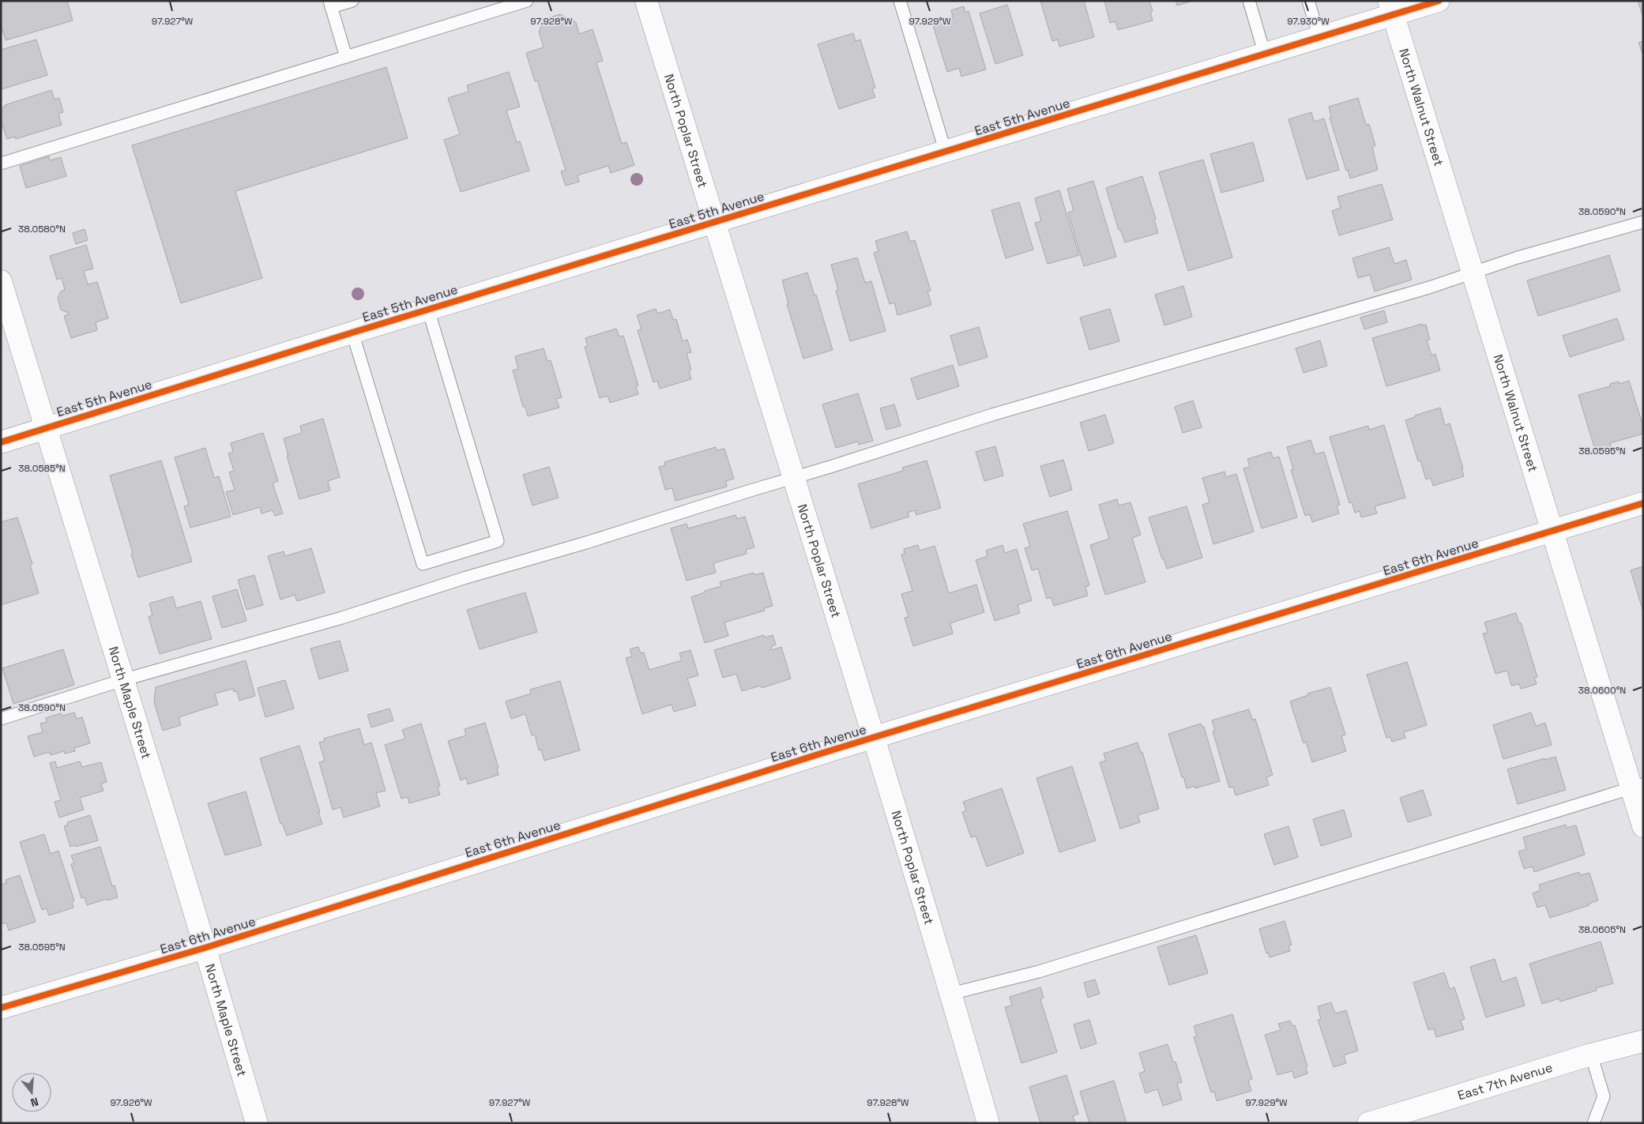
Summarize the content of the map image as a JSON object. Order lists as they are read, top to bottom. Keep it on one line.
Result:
{"streets":{"street":["North Walnut Street","East 5th Avenue","North Poplar Street","East 6th Avenue","North Maple Street","East 7th Avenue"]},"crossings":[["North Walnut Street","East 5th Avenue"],["North Walnut Street","East 6th Avenue"],["East 5th Avenue","North Poplar Street"],["East 5th Avenue","North Maple Street"],["North Poplar Street","East 6th Avenue"],["East 6th Avenue","North Maple Street"]],"north":"bottom","coordinates":["97.927°W","97.928°W","97.929°W","97.930°W","38.0590°N","38.0580°N","38.0595°N","38.0585°N","38.0600°N","38.0605°N","97.926°W"]}
